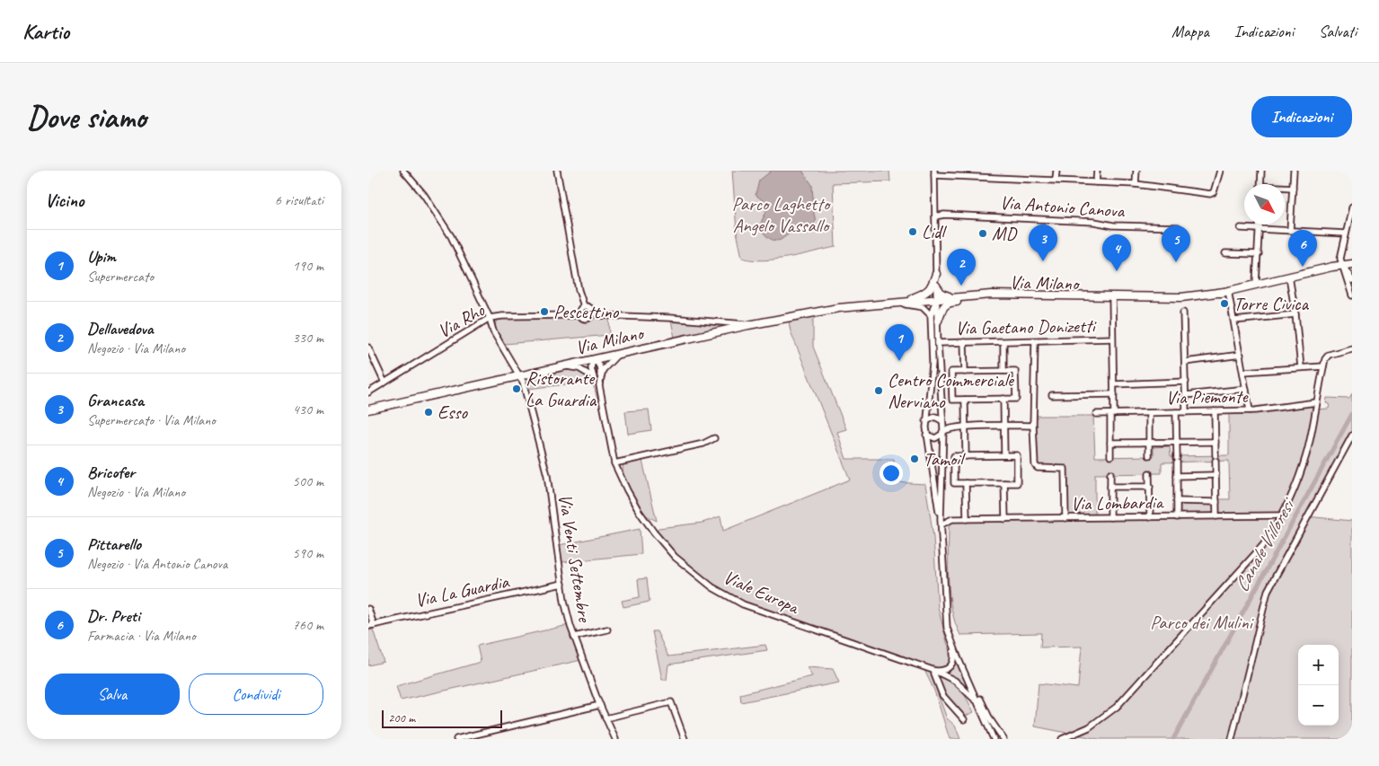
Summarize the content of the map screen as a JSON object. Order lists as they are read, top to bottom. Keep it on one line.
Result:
{"streets":{"main road":["Via Milano"],"street":["Via Antonio Canova","Via Rho","Via Gaetano Donizetti","Via Piemonte","Via Lombardia","Via Venti Settembre","Via La Guardia","Viale Europa"]},"crossings":[["Via Milano","Via Rho"],["Via Milano","Via Venti Settembre"],["Via Milano","Viale Europa"],["Via Rho","Via Venti Settembre"],["Via Venti Settembre","Via La Guardia"]],"water":["Canale Villoresi"],"parks":["Parco Laghetto Angelo Vassallo","Parco dei Mulini"],"places":["Lidl","MD","Torre Civica","Pescettino","Ristorante La Guardia","Centro Commerciale Nerviano","Esso","Tamoil"],"scale_bar":"200 m","north":"bottom right","page":{"header":"Kartio","nav":["Mappa","Indicazioni","Salvati"],"buttons":["Indicazioni",["Salva","Condividi"]],"title":"Dove siamo","heading":["Vicino","6 risultati"],"pins":["3","5","6","4","2","1"],"list":[{"mark":"1","name":"Upim","note":"Supermercato","value":"190 m"},{"mark":"2","name":"Dellavedova","note":"Negozio · Via Milano","value":"330 m"},{"mark":"3","name":"Grancasa","note":"Supermercato · Via Milano","value":"430 m"},{"mark":"4","name":"Bricofer","note":"Negozio · Via Milano","value":"500 m"},{"mark":"5","name":"Pittarello","note":"Negozio · Via Antonio Canova","value":"590 m"},{"mark":"6","name":"Dr. Preti","note":"Farmacia · Via Milano","value":"760 m"}],"map_buttons":["+","−"],"scale":"200 m"}}
